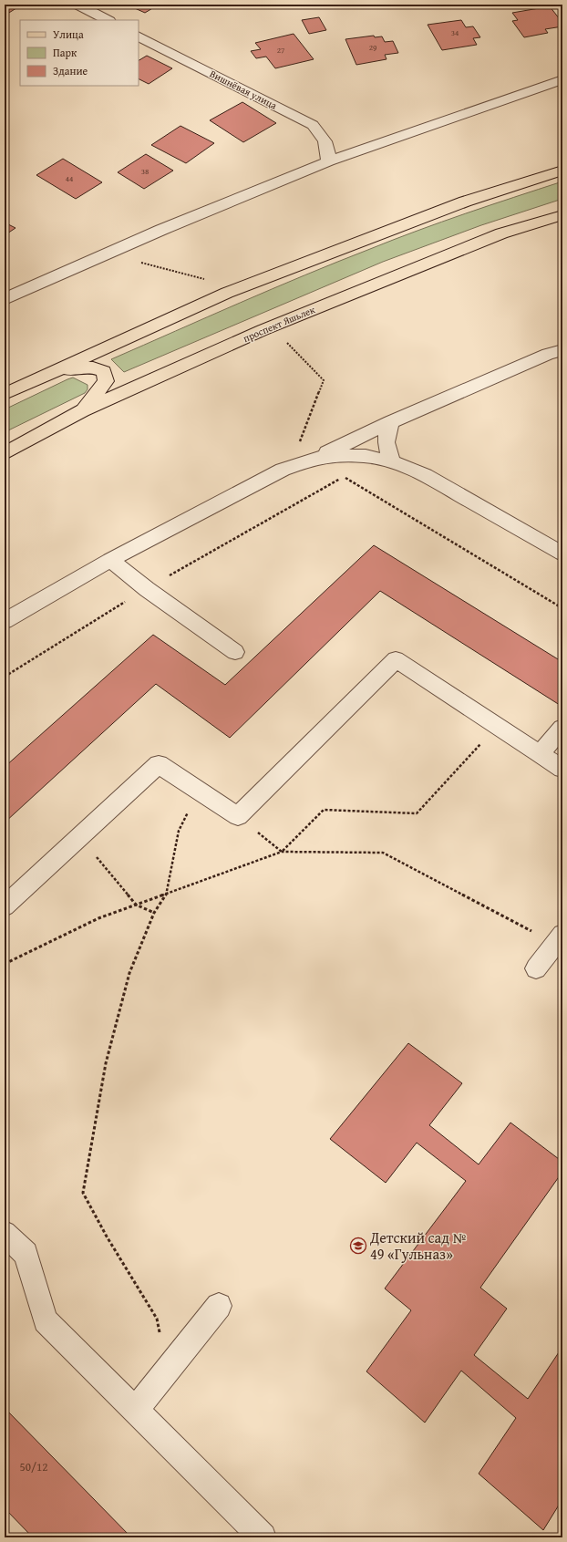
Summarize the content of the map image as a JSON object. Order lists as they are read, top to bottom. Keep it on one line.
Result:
{"streets":{"main road":["проспект Яшьлек"],"street":["Вишнёвая улица"]},"places":{"school or university":["Детский сад № 49 «Гульназ»"]},"house_numbers":["34","29","27","38","44","50/12"],"legend":["Улица","Парк","Здание"]}
